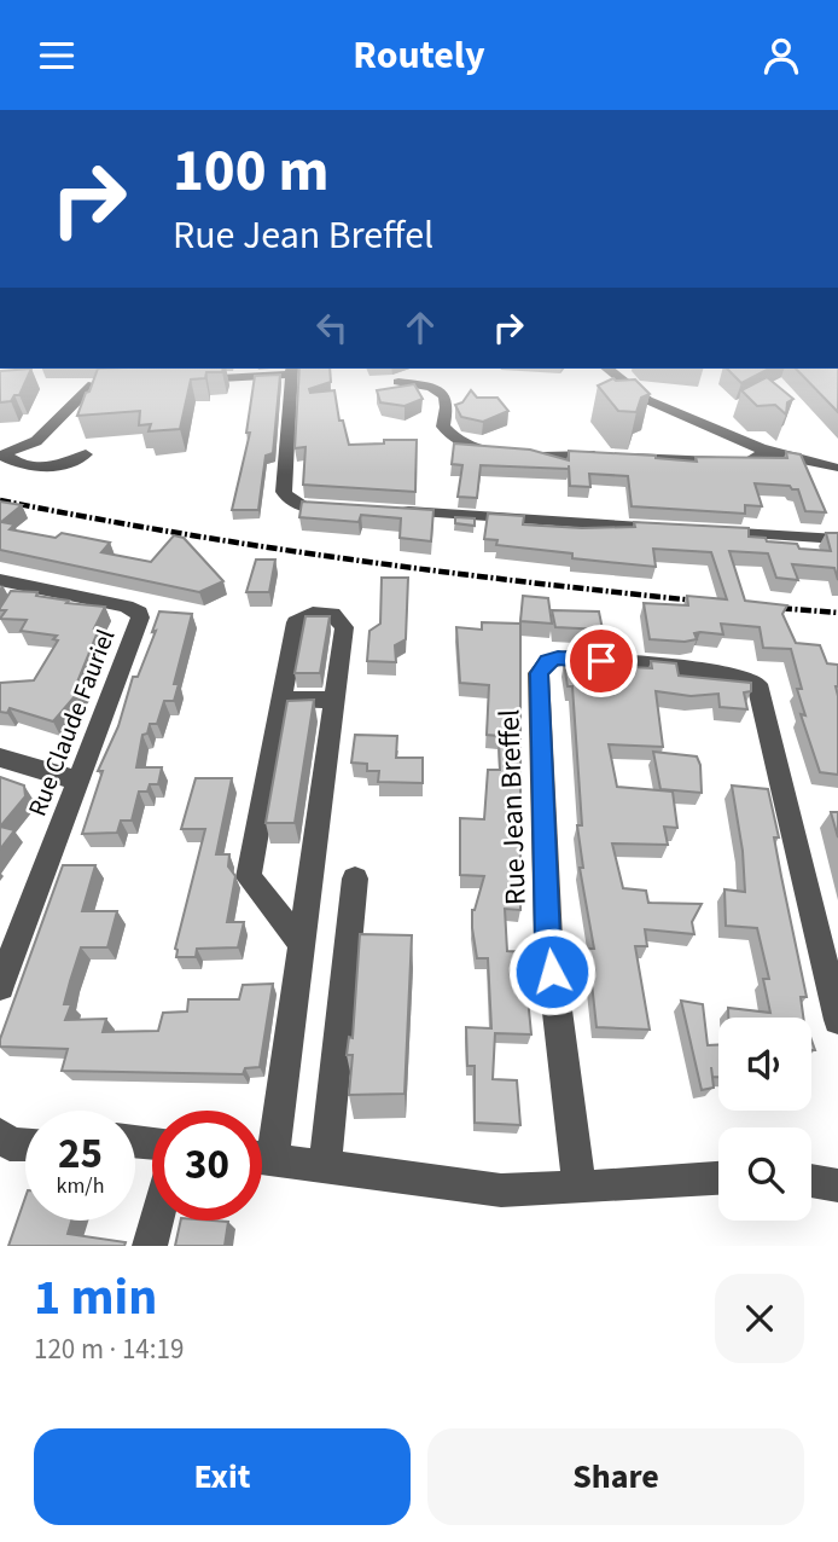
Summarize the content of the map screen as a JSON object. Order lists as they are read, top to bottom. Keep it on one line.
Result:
{"streets":{"street":["Rue Claude Fauriel","Rue Jean Breffel"]},"page":{"header":"Routely","turn":["100 m","Rue Jean Breffel"],"speed":"25 km/h","limit":"30","heading":["1 min","120 m · 14:19"],"buttons":["Exit","Share"]}}
